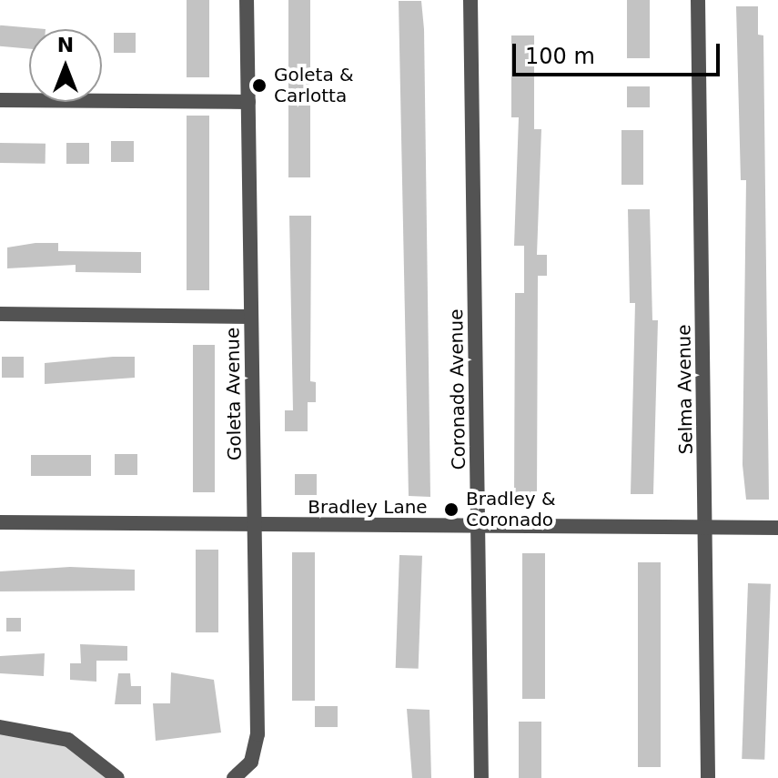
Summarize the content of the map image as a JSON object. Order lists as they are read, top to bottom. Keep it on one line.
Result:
{"streets":{"street":["Coronado Avenue","Selma Avenue","Goleta Avenue","Bradley Lane"]},"crossings":[["Coronado Avenue","Bradley Lane"],["Selma Avenue","Bradley Lane"],["Goleta Avenue","Bradley Lane"]],"places":["Goleta & Carlotta","Bradley & Coronado"],"scale_bar":"100 m","north":"top"}
